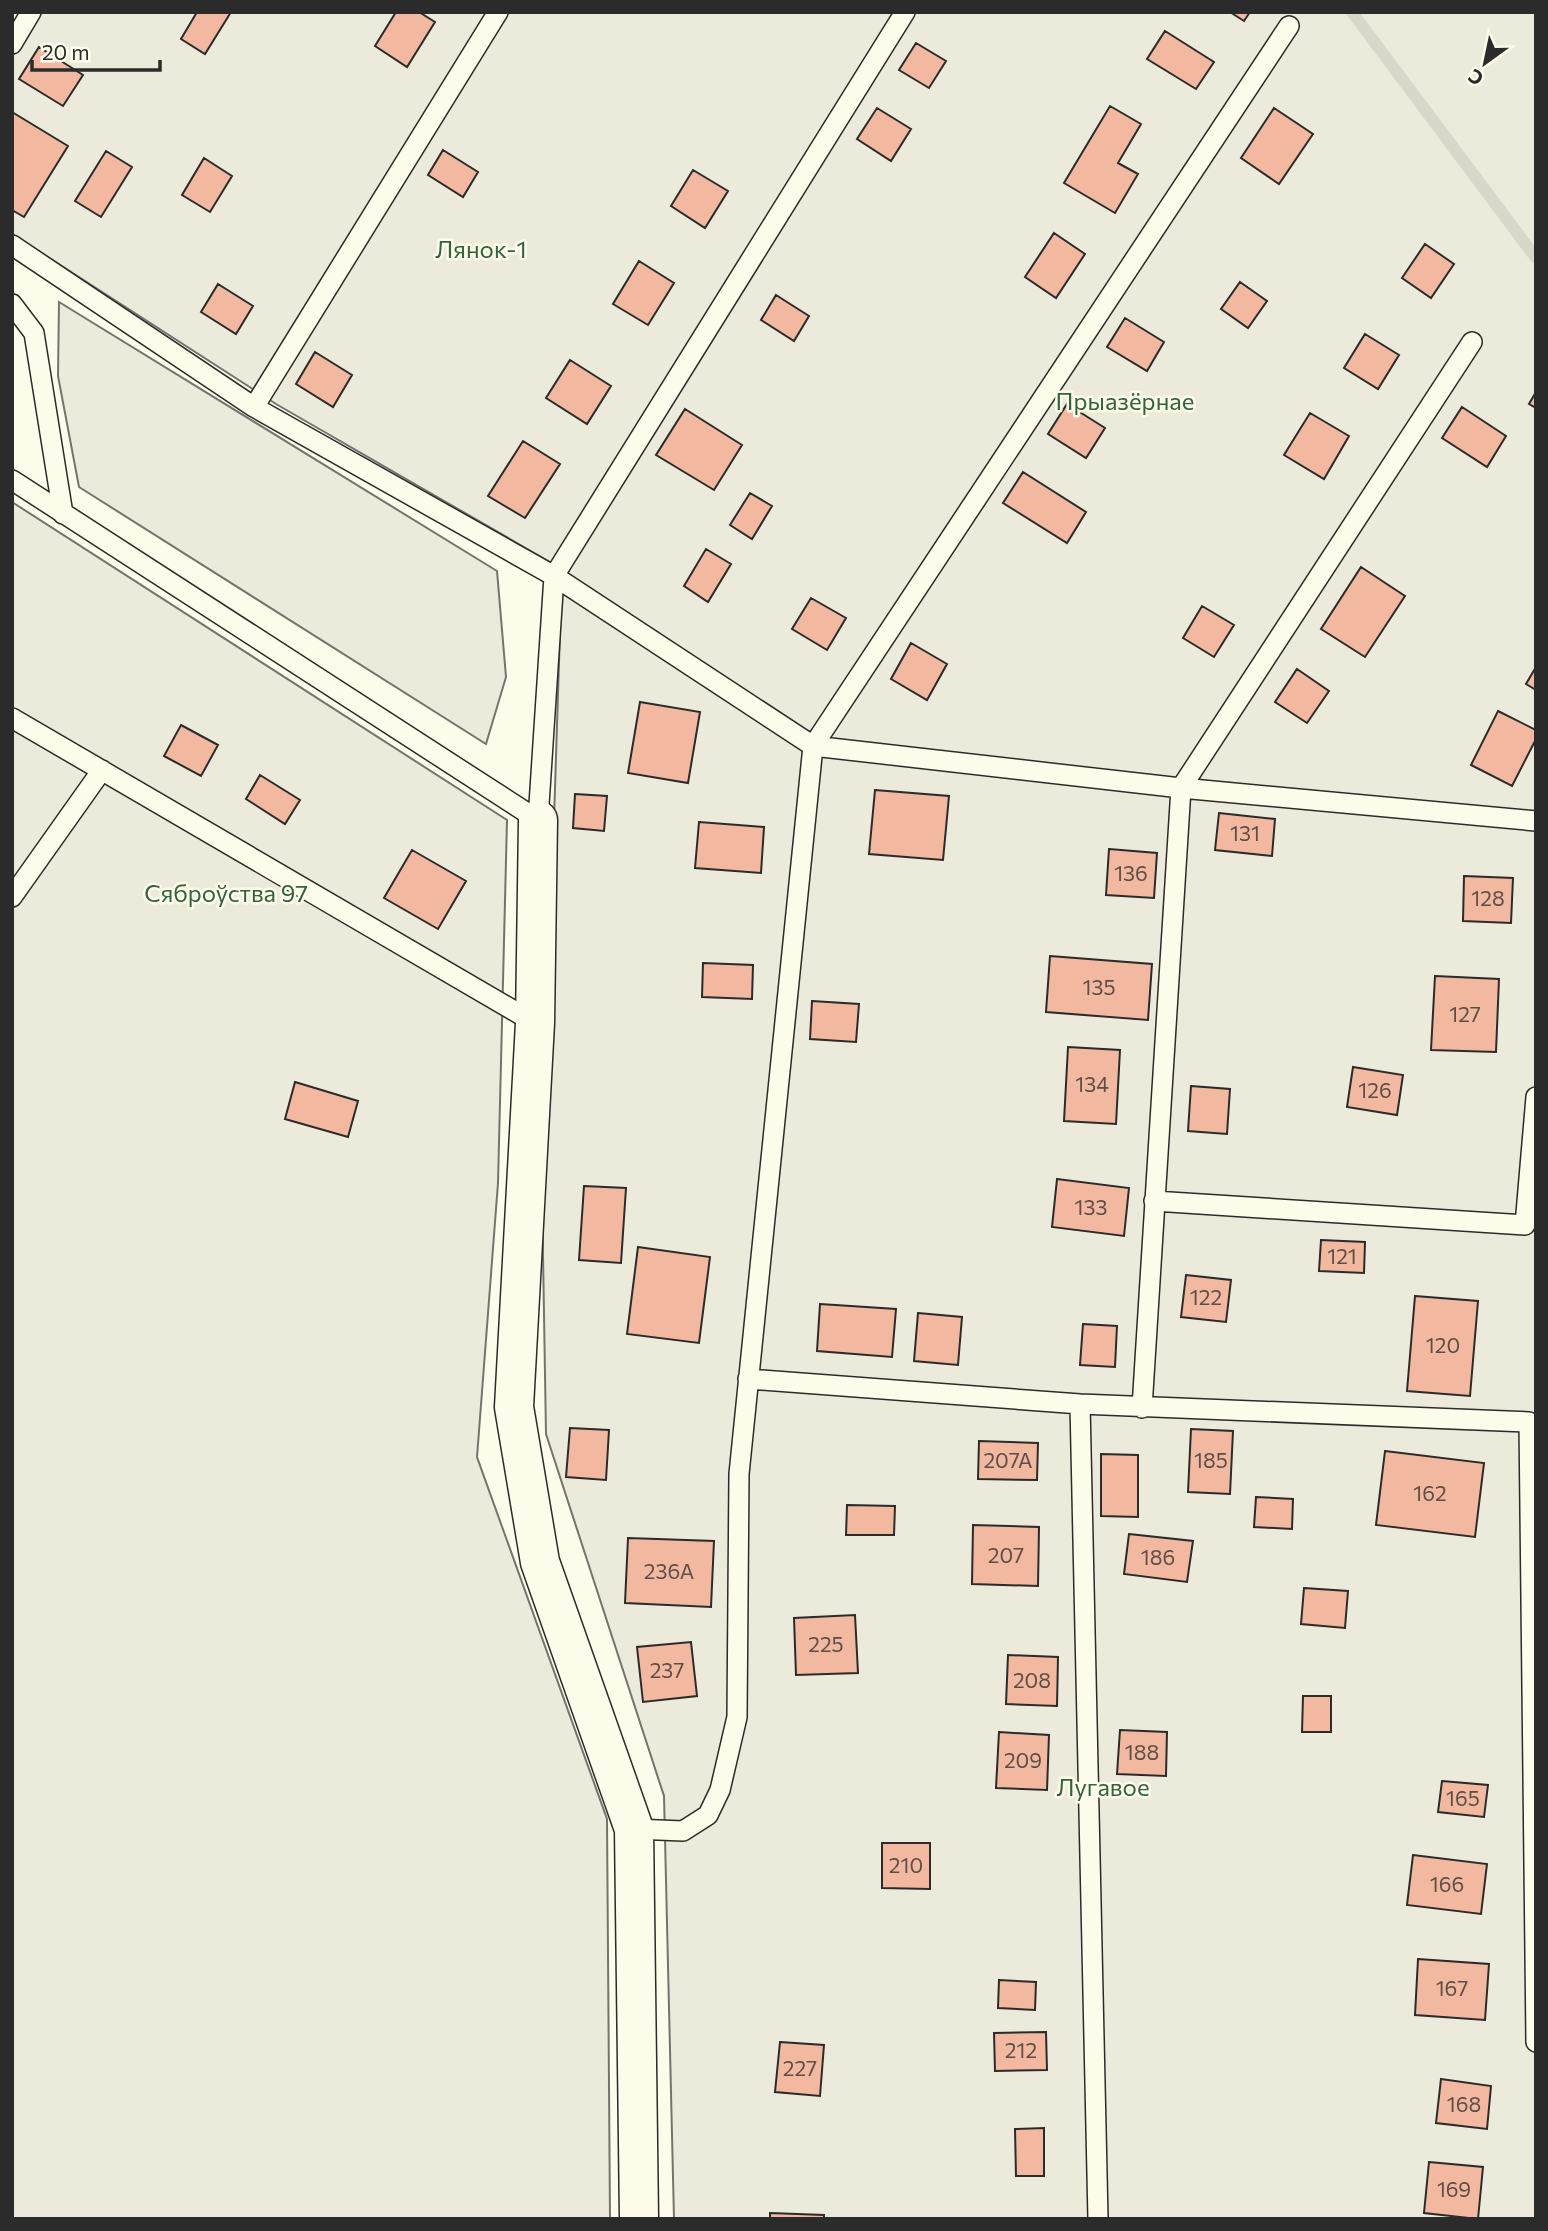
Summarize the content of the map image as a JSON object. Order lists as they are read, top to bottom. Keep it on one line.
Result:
{"parks":["Лянок-1","Прыазёрнае","Сяброўства 97","Лугавое"],"house_numbers":["131","136","128","135","127","134","126","133","121","122","120","207А","185","162","207","186","236А","225","237","208","188","209","165","210","166","167","212","227","168","169"],"scale_bar":"20 m","north":"bottom left"}
